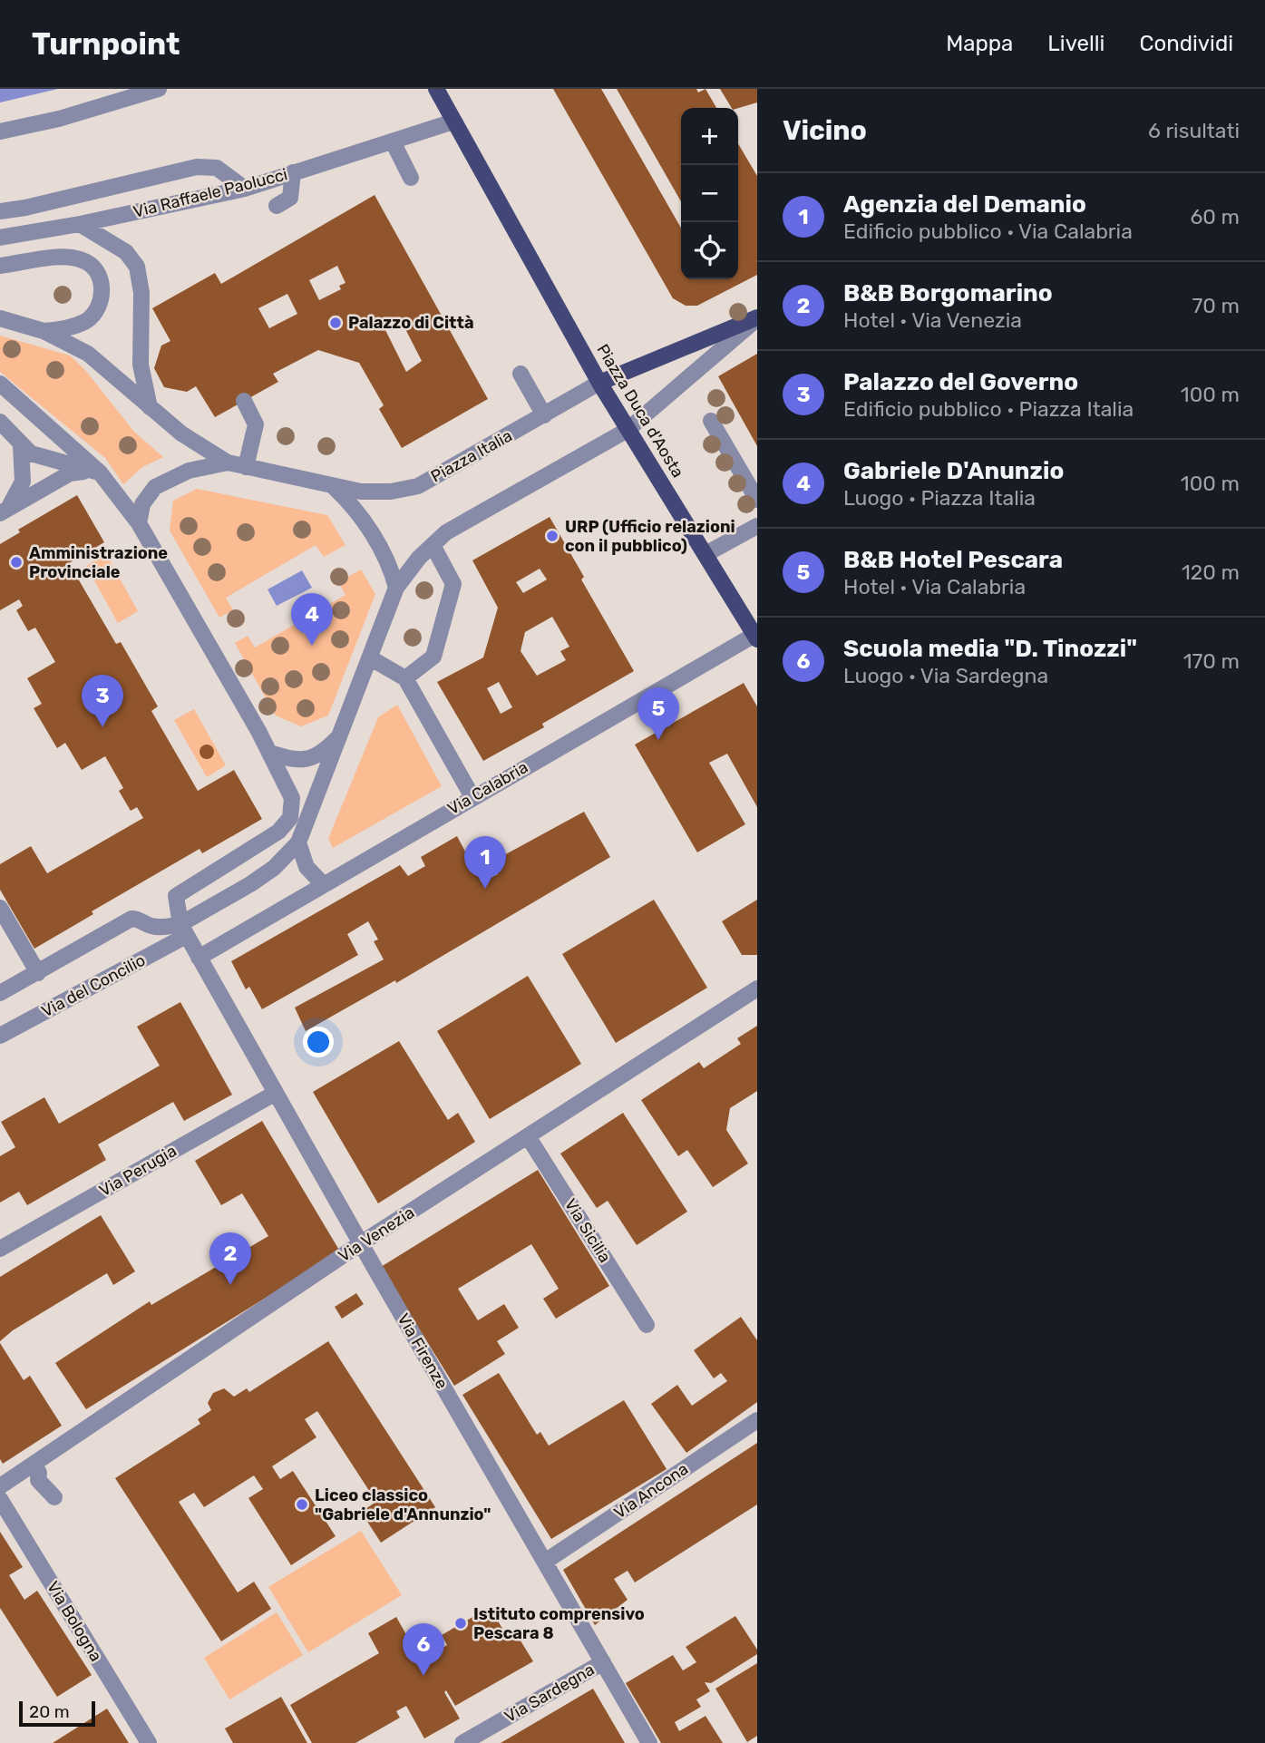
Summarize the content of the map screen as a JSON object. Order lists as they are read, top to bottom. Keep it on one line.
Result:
{"streets":{"main road":["Piazza Duca d'Aosta"],"street":["Via Raffaele Paolucci","Piazza Italia","Via Calabria","Via del Concilio","Via Perugia","Via Sicilia","Via Venezia","Via Firenze","Via Ancona","Via Bologna","Via Sardegna"]},"crossings":[["Via Raffaele Paolucci","Piazza Duca d'Aosta"],["Piazza Duca d'Aosta","Piazza Italia"],["Piazza Duca d'Aosta","Via Calabria"],["Via Calabria","Via Firenze"],["Via Perugia","Via Firenze"],["Via Sicilia","Via Venezia"],["Via Venezia","Via Firenze"],["Via Firenze","Via Ancona"],["Via Firenze","Via Sardegna"]],"places":["Palazzo di Città","URP (Ufficio relazioni con il pubblico)","Amministrazione Provinciale","Liceo classico \"Gabriele d'Annunzio\"","Istituto comprensivo Pescara 8"],"scale_bar":"20 m","page":{"header":"Turnpoint","nav":["Mappa","Livelli","Condividi"],"heading":["Vicino","6 risultati"],"map_buttons":["+","−"],"list":[{"mark":"1","name":"Agenzia del Demanio","note":"Edificio pubblico · Via Calabria","value":"60 m"},{"mark":"2","name":"B&B Borgomarino","note":"Hotel · Via Venezia","value":"70 m"},{"mark":"3","name":"Palazzo del Governo","note":"Edificio pubblico · Piazza Italia","value":"100 m"},{"mark":"4","name":"Gabriele D'Anunzio","note":"Luogo · Piazza Italia","value":"100 m"},{"mark":"5","name":"B&B Hotel Pescara","note":"Hotel · Via Calabria","value":"120 m"},{"mark":"6","name":"Scuola media \"D. Tinozzi\"","note":"Luogo · Via Sardegna","value":"170 m"}],"pins":["4","3","5","1","2","6"],"scale":"20 m"}}
